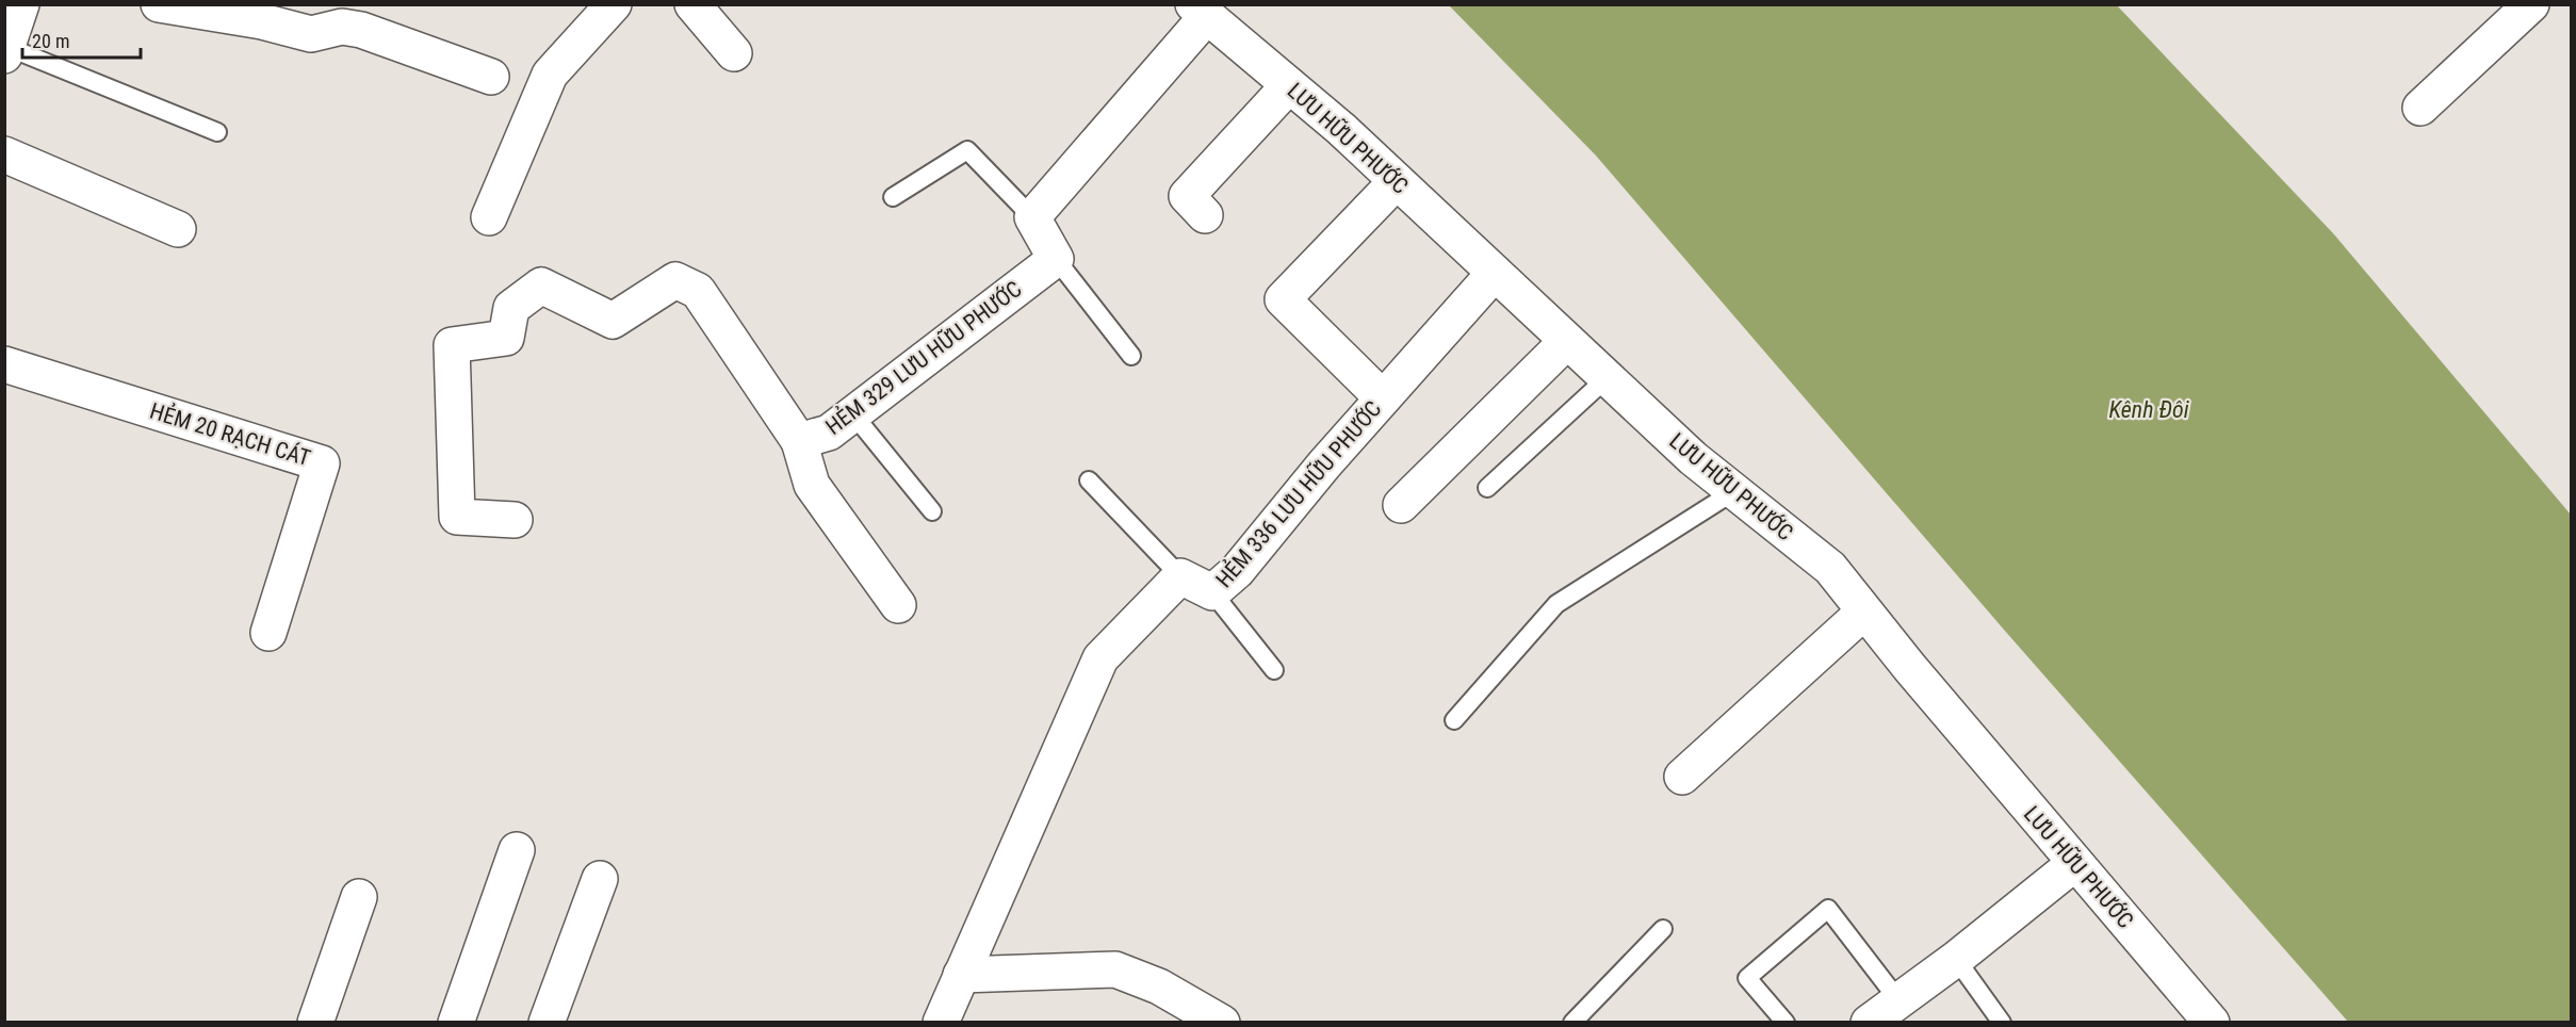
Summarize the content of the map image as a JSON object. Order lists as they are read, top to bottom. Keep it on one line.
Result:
{"streets":{"street":["LƯU HỮU PHƯỚC","HẺM 329 LƯU HỮU PHƯỚC","HẺM 20 RẠCH CÁT","HẺM 336 LƯU HỮU PHƯỚC"]},"crossings":[["LƯU HỮU PHƯỚC","HẺM 336 LƯU HỮU PHƯỚC"]],"water":["Kênh Đôi"],"scale_bar":"20 m"}
